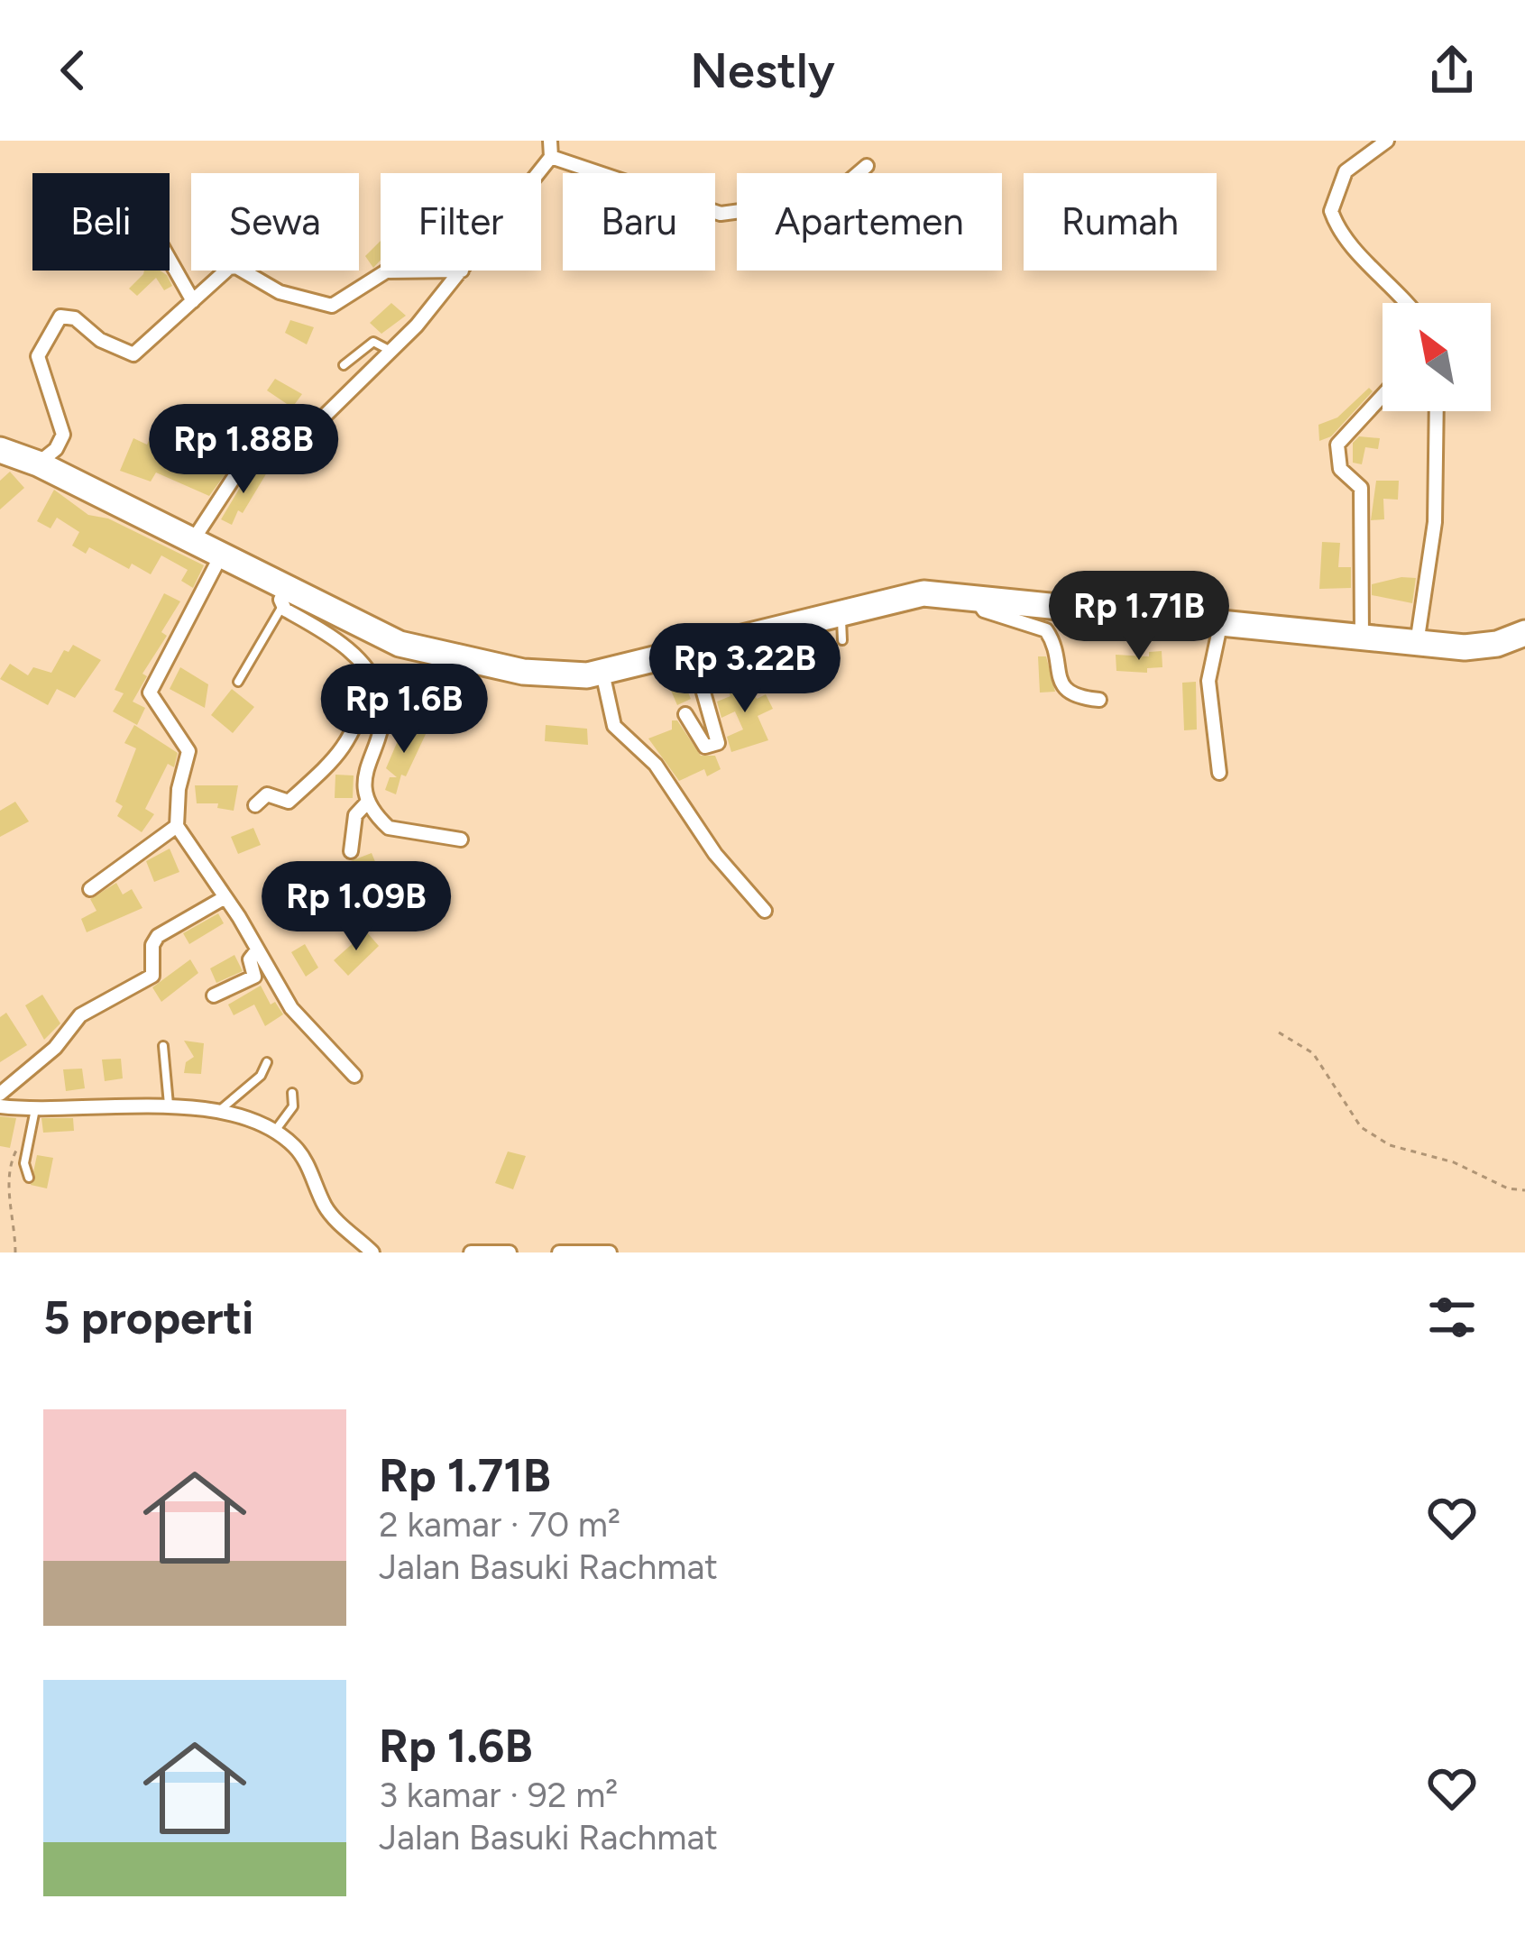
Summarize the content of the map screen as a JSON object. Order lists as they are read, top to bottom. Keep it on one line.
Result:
{"north":"top left","page":{"header":"Nestly","chip":["Beli","Sewa","Filter","Baru","Apartemen","Rumah"],"price":["Rp 1.88B","Rp 1.71B","Rp 3.22B","Rp 1.6B","Rp 1.09B"],"heading":"5 properti","list":[{"name":"Rp 1.71B","note":"2 kamar · 70 m² · Jalan Basuki Rachmat"},{"name":"Rp 1.6B","note":"3 kamar · 92 m² · Jalan Basuki Rachmat"}]}}
